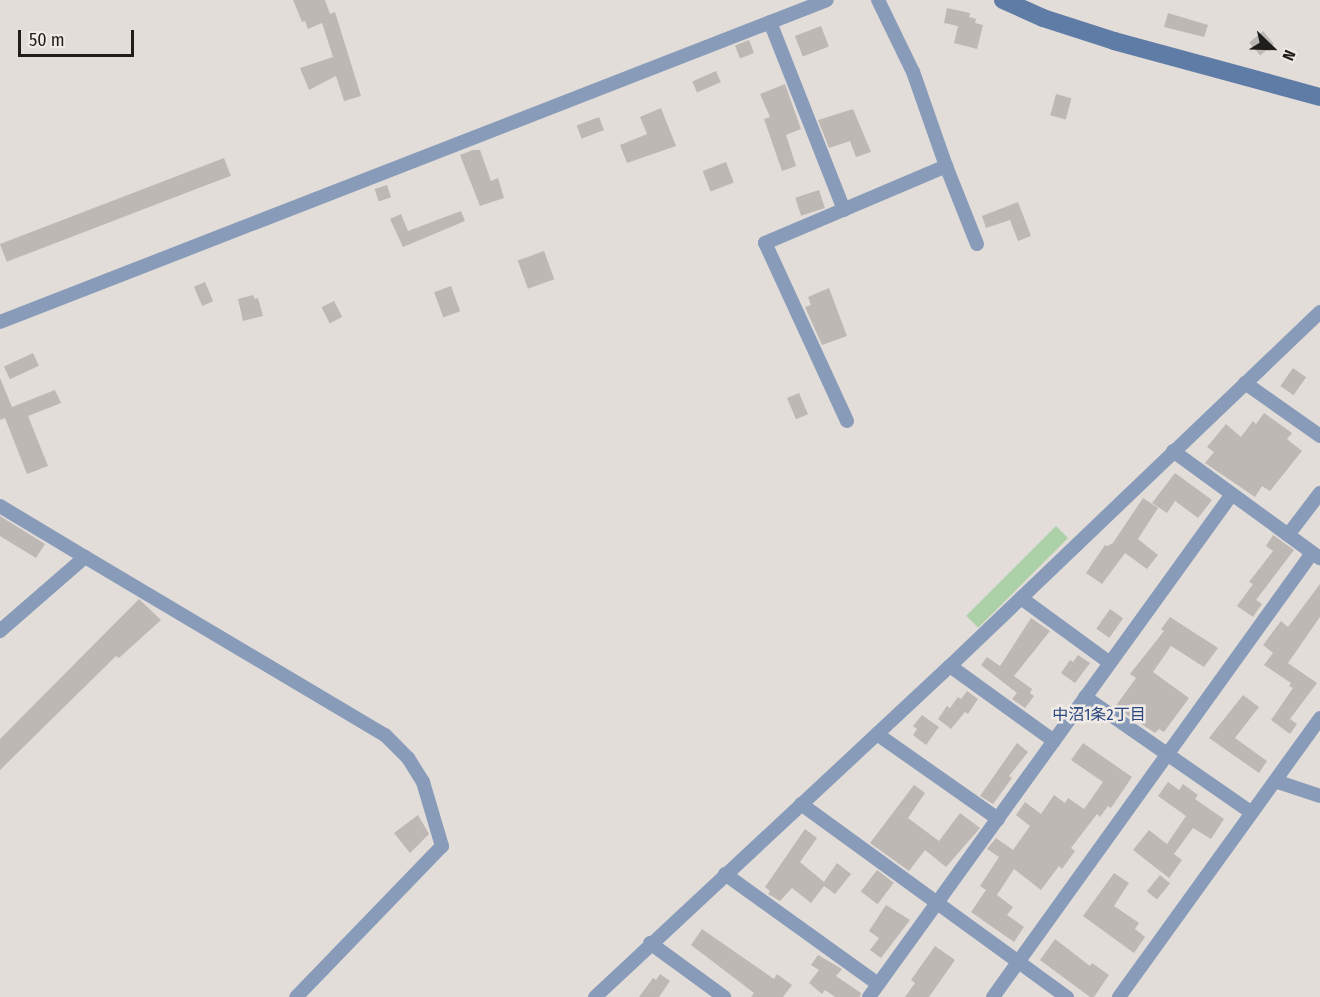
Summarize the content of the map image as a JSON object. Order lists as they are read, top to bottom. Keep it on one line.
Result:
{"districts":["中沼1条2丁目"],"scale_bar":"50 m","north":"bottom right"}
